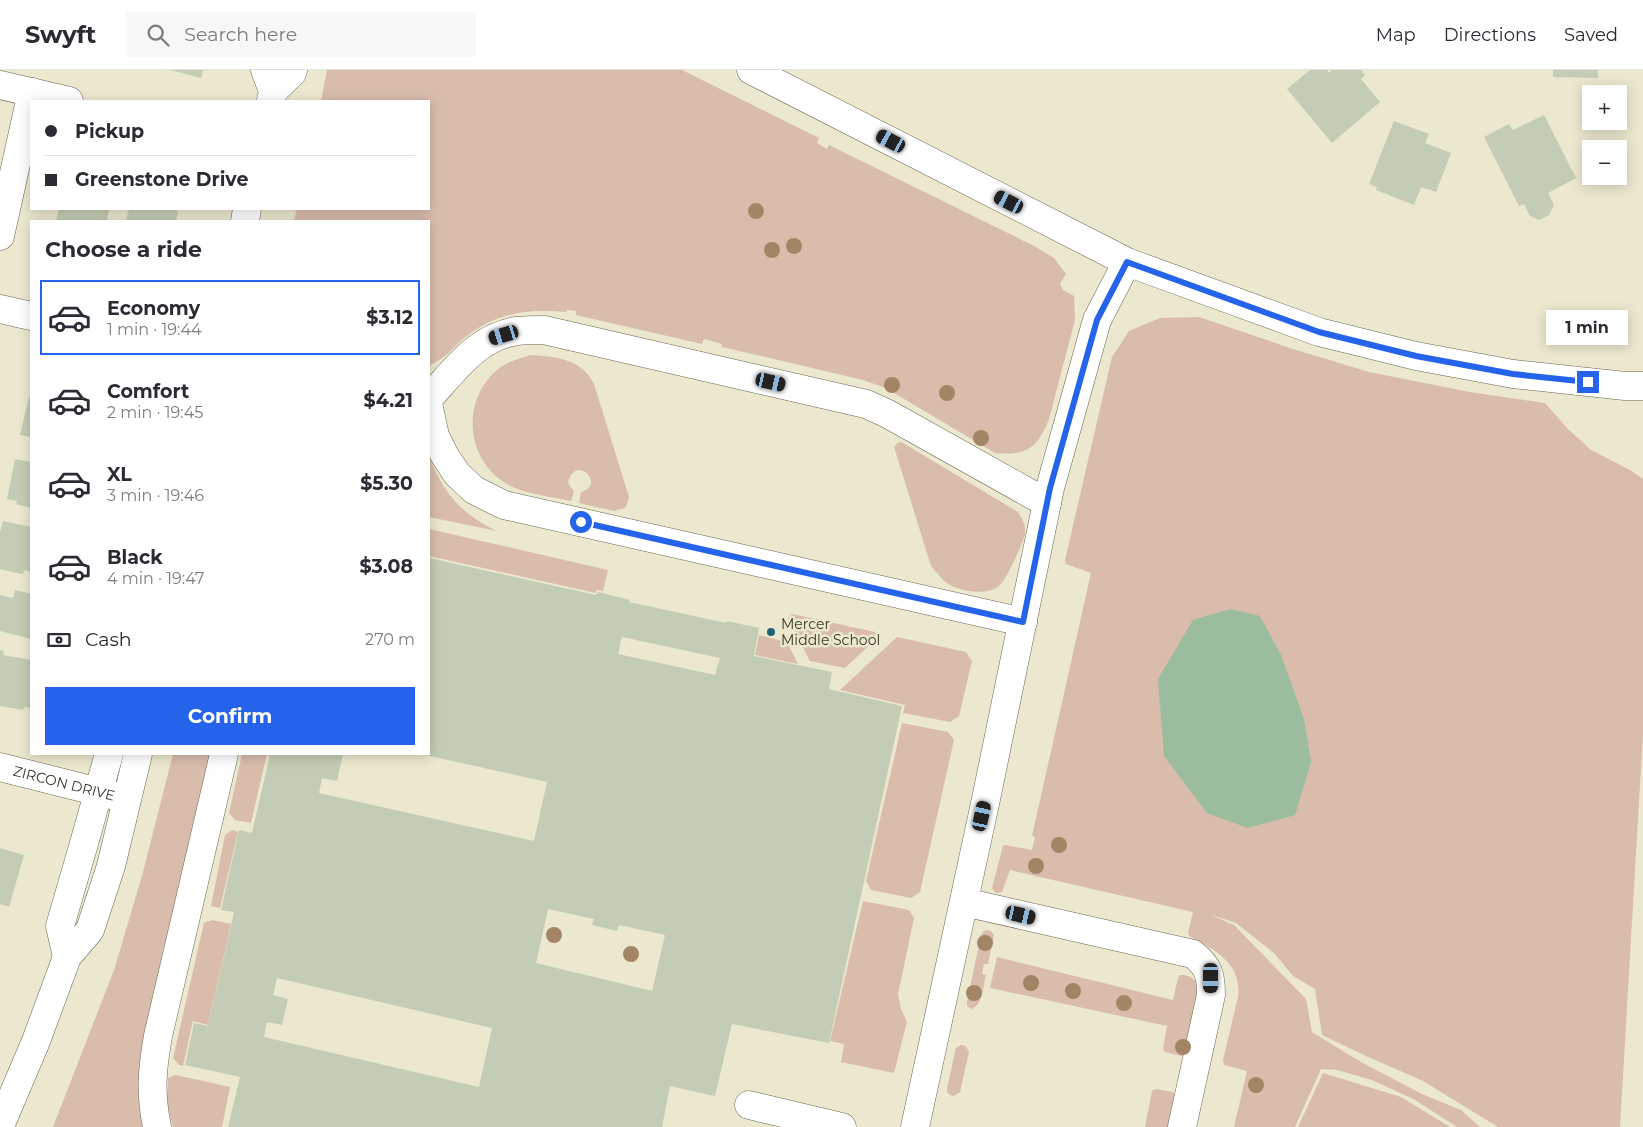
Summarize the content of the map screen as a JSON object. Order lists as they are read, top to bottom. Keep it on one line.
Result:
{"streets":{"street":["ZIRCON DRIVE"]},"places":["Mercer Middle School"],"page":{"header":"Swyft","search":"Search here","nav":["Map","Directions","Saved"],"map_buttons":["+","−"],"banner":["Pickup","Greenstone Drive"],"heading":"Choose a ride","list":[{"name":"Economy","note":"1 min · 19:44","value":"$3.12"},{"name":"Comfort","note":"2 min · 19:45","value":"$4.21"},{"name":"XL","note":"3 min · 19:46","value":"$5.30"},{"name":"Black","note":"4 min · 19:47","value":"$3.08"}],"bubble":"1 min","pay":["Cash","270 m"],"buttons":"Confirm"}}
